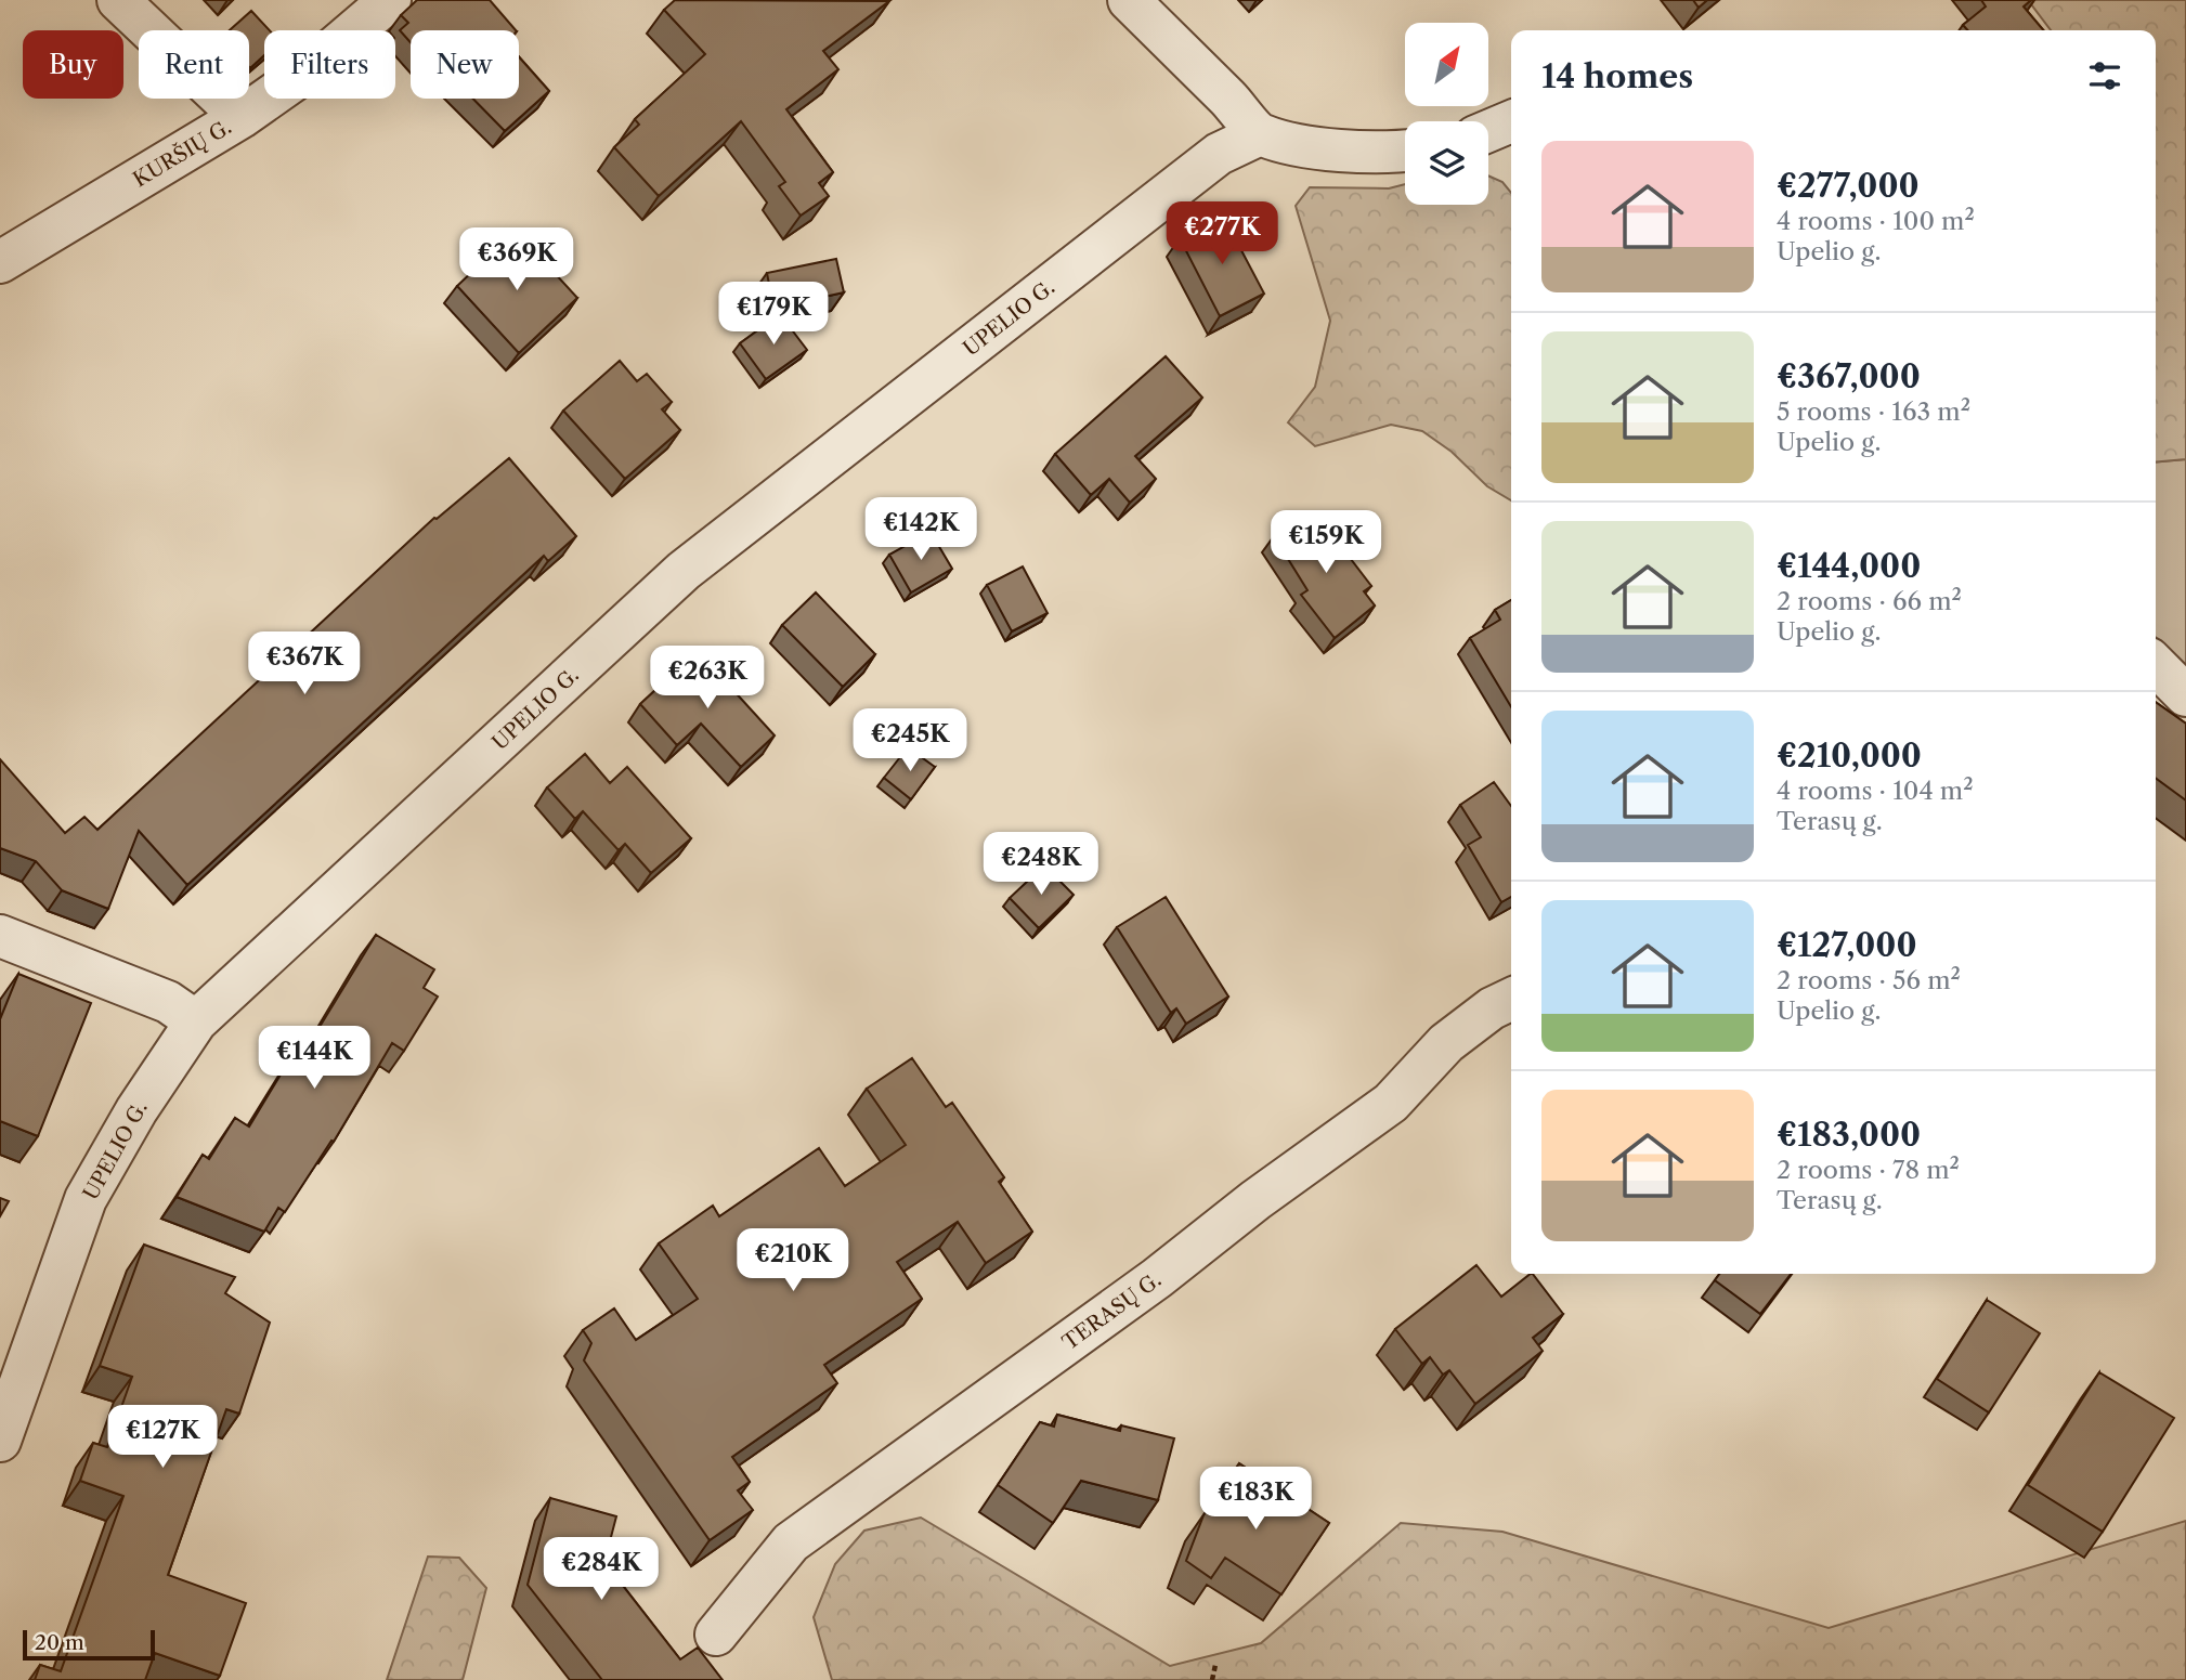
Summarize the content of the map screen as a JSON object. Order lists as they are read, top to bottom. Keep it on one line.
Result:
{"streets":{"street":["KURŠIŲ G.","UPELIO G.","TERASŲ G."]},"scale_bar":"20 m","north":"top right","page":{"chip":["Buy","Rent","Filters","New"],"heading":"14 homes","list":[{"name":"€277,000","note":"4 rooms · 100 m² · Upelio g."},{"name":"€367,000","note":"5 rooms · 163 m² · Upelio g."},{"name":"€144,000","note":"2 rooms · 66 m² · Upelio g."},{"name":"€210,000","note":"4 rooms · 104 m² · Terasų g."},{"name":"€127,000","note":"2 rooms · 56 m² · Upelio g."},{"name":"€183,000","note":"2 rooms · 78 m² · Terasų g."}],"price":["€277K","€369K","€179K","€142K","€159K","€367K","€263K","€245K","€248K","€144K","€210K","€127K","€183K","€284K"],"scale":"20 m"}}
